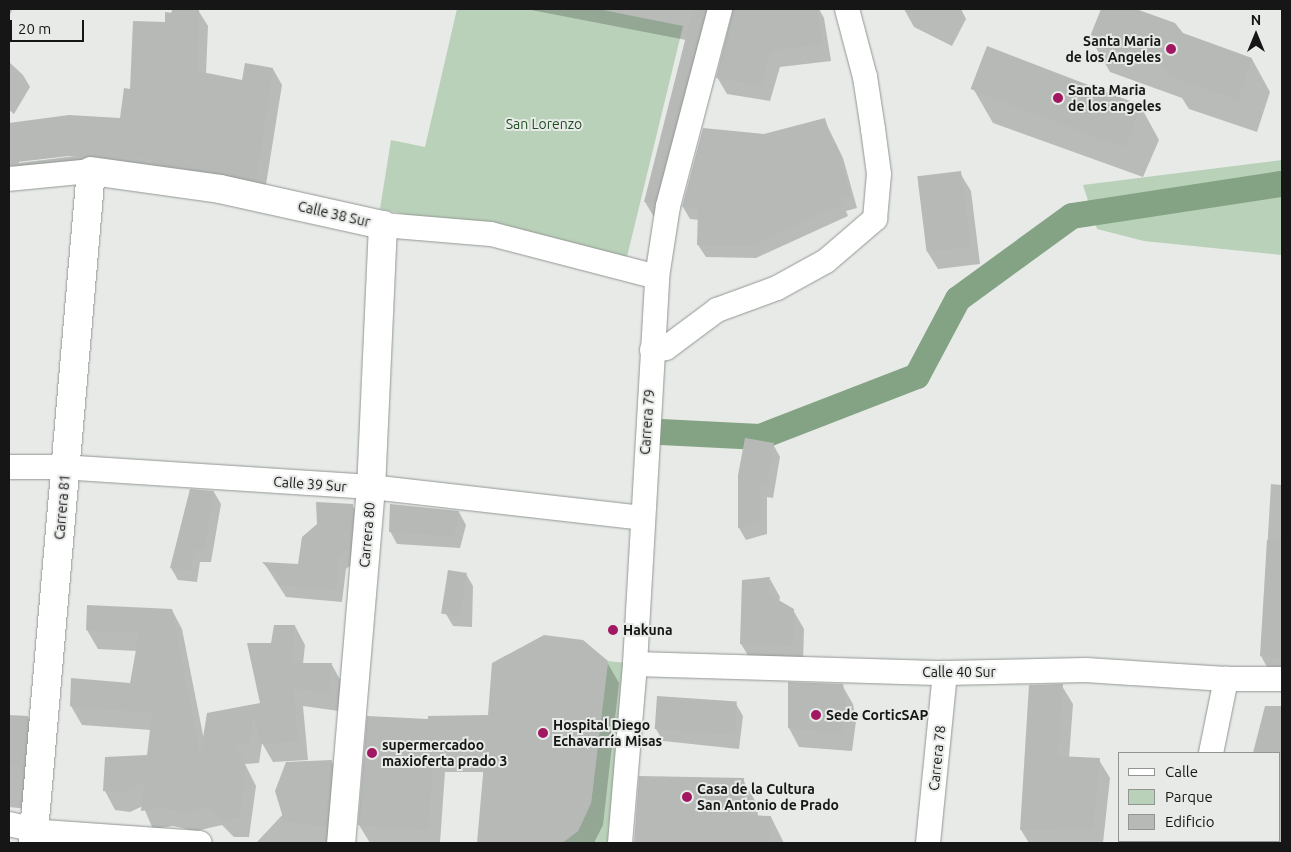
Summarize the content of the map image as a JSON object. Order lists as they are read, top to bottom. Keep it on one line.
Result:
{"streets":{"main road":["Calle 38 Sur","Carrera 81","Carrera 80"],"street":["Carrera 79","Calle 39 Sur","Calle 40 Sur","Carrera 78"]},"crossings":[["Calle 38 Sur","Carrera 79"],["Calle 38 Sur","Carrera 81"],["Calle 38 Sur","Carrera 80"],["Carrera 79","Calle 39 Sur"],["Carrera 79","Calle 40 Sur"],["Calle 39 Sur","Carrera 81"],["Calle 39 Sur","Carrera 80"],["Calle 40 Sur","Carrera 78"]],"parks":["San Lorenzo"],"places":["Santa Maria de los Angeles","Santa Maria de los angeles","Hakuna","Sede CorticSAP","Hospital Diego Echavarría Misas","supermercadoo maxioferta prado 3","Casa de la Cultura San Antonio de Prado"],"legend":["Calle","Parque","Edificio"],"scale_bar":"20 m","north":"top"}
